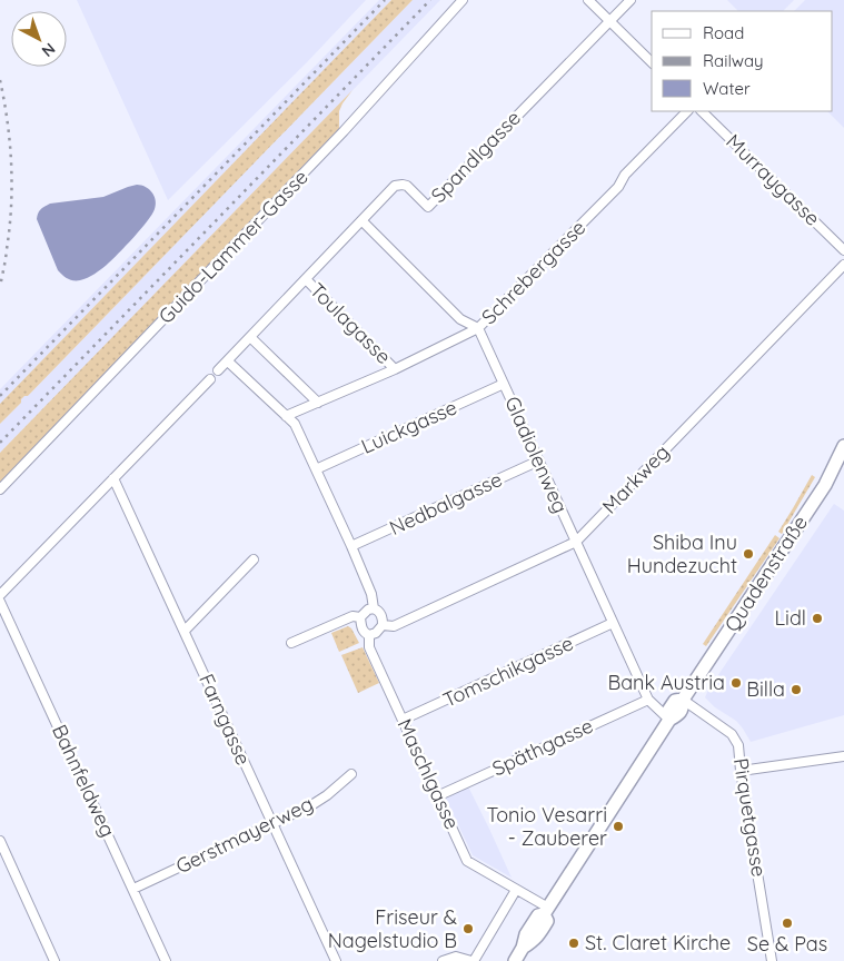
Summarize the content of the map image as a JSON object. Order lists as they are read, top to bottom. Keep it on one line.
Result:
{"streets":{"street":["Spandlgasse","Murraygasse","Guido-Lammer-Gasse","Schrebergasse","Toulagasse","Luickgasse","Gladiolenweg","Markweg","Nedbalgasse","Quadenstraße","Tomschikgasse","Farngasse","Späthgasse","Maschlgasse","Bahnfeldweg","Pirquetgasse","Gerstmayerweg"]},"crossings":[["Spandlgasse","Toulagasse"],["Schrebergasse","Toulagasse"],["Schrebergasse","Gladiolenweg"],["Luickgasse","Gladiolenweg"],["Gladiolenweg","Markweg"],["Gladiolenweg","Nedbalgasse"],["Gladiolenweg","Quadenstraße"],["Gladiolenweg","Tomschikgasse"],["Gladiolenweg","Späthgasse"],["Markweg","Maschlgasse"],["Quadenstraße","Maschlgasse"],["Quadenstraße","Pirquetgasse"],["Tomschikgasse","Maschlgasse"],["Farngasse","Gerstmayerweg"],["Späthgasse","Maschlgasse"],["Bahnfeldweg","Gerstmayerweg"]],"places":["Shiba Inu Hundezucht","Lidl","Bank Austria","Billa","Tonio Vesarri - Zauberer","Se & Pas","Friseur & Nagelstudio B","St. Claret Kirche"],"legend":["Road","Railway","Water"],"north":"bottom right"}
